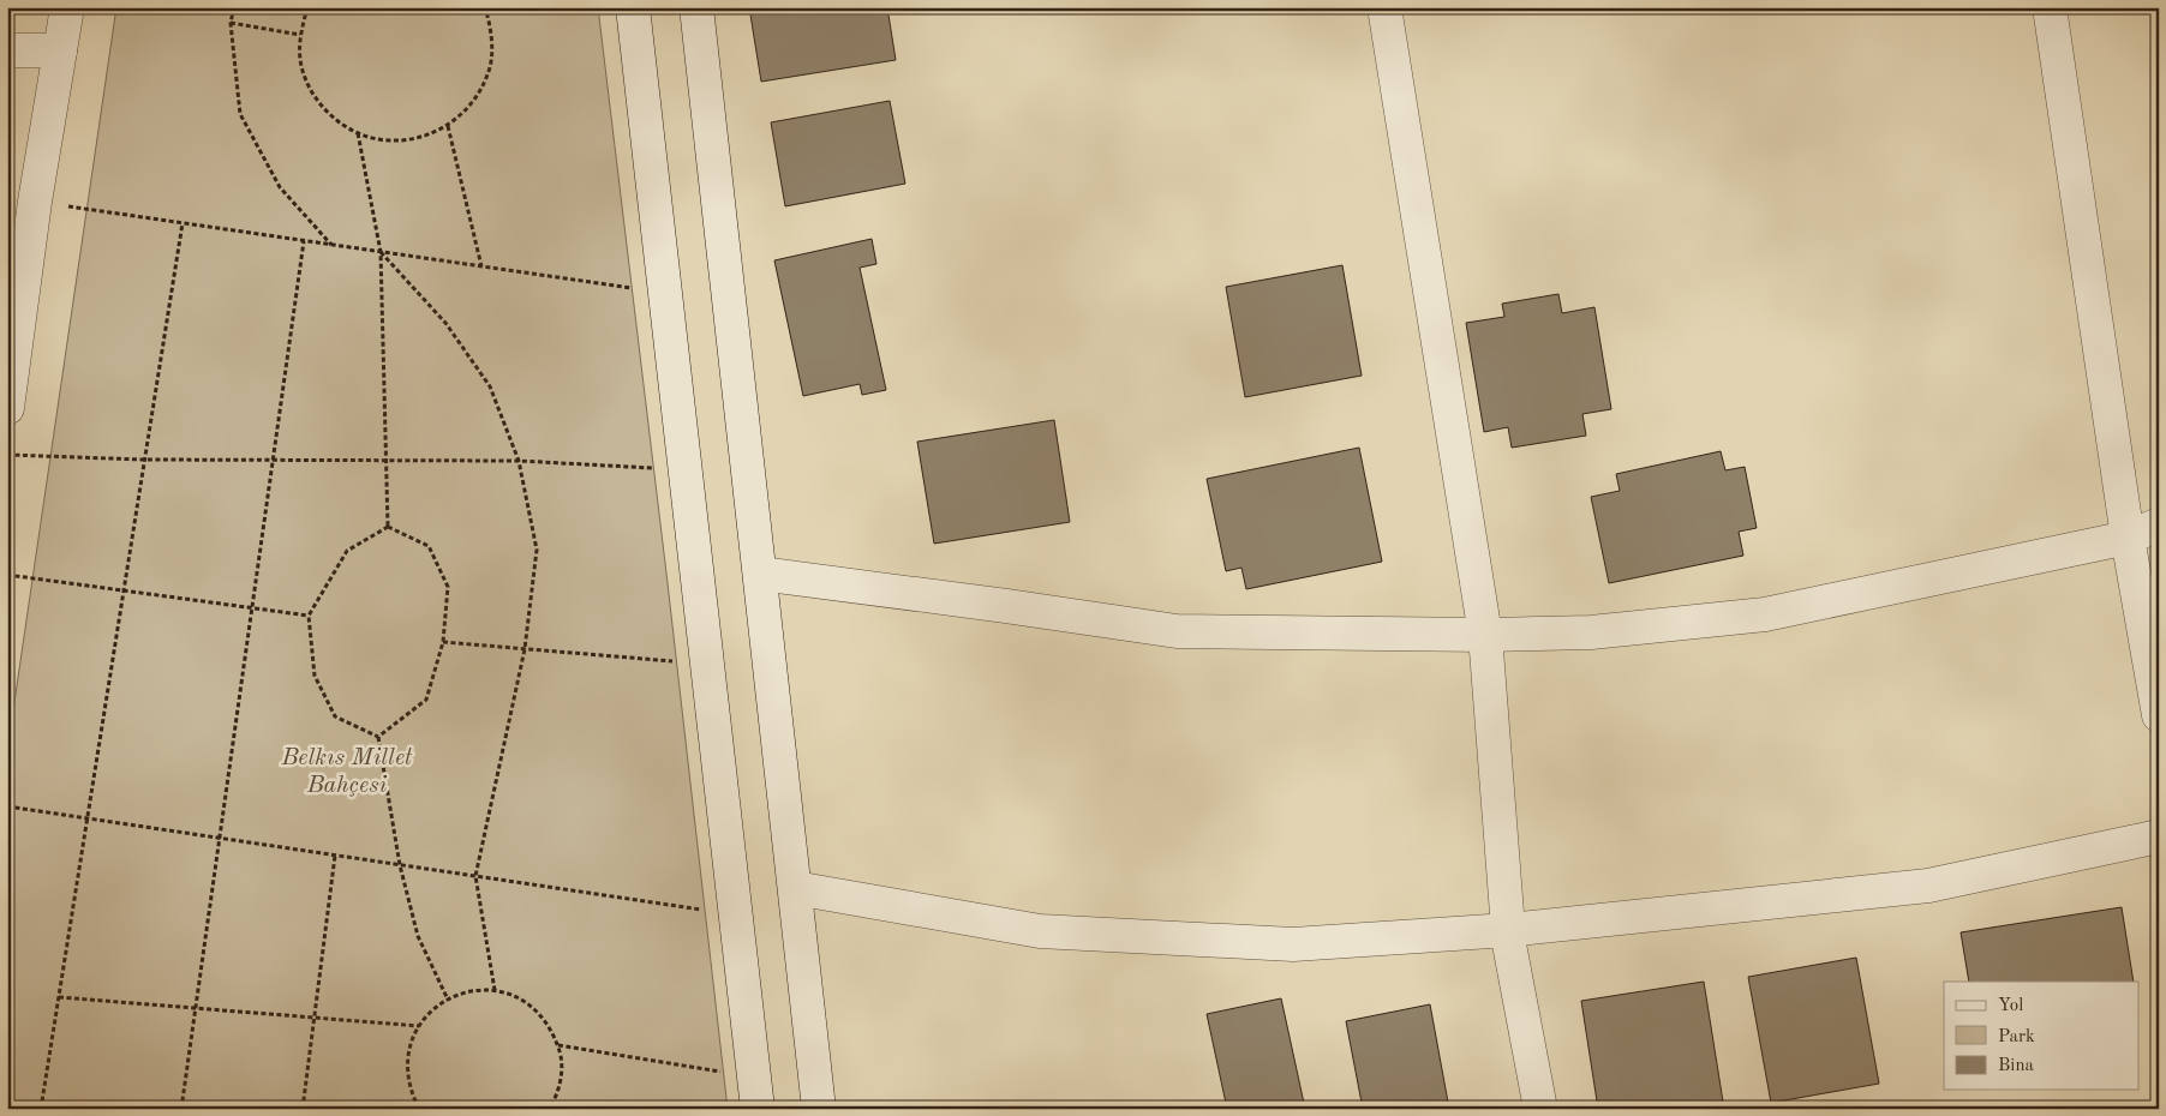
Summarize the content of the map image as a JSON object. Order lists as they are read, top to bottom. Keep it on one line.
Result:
{"parks":["Belkıs Millet Bahçesi"],"legend":["Yol","Park","Bina"]}
